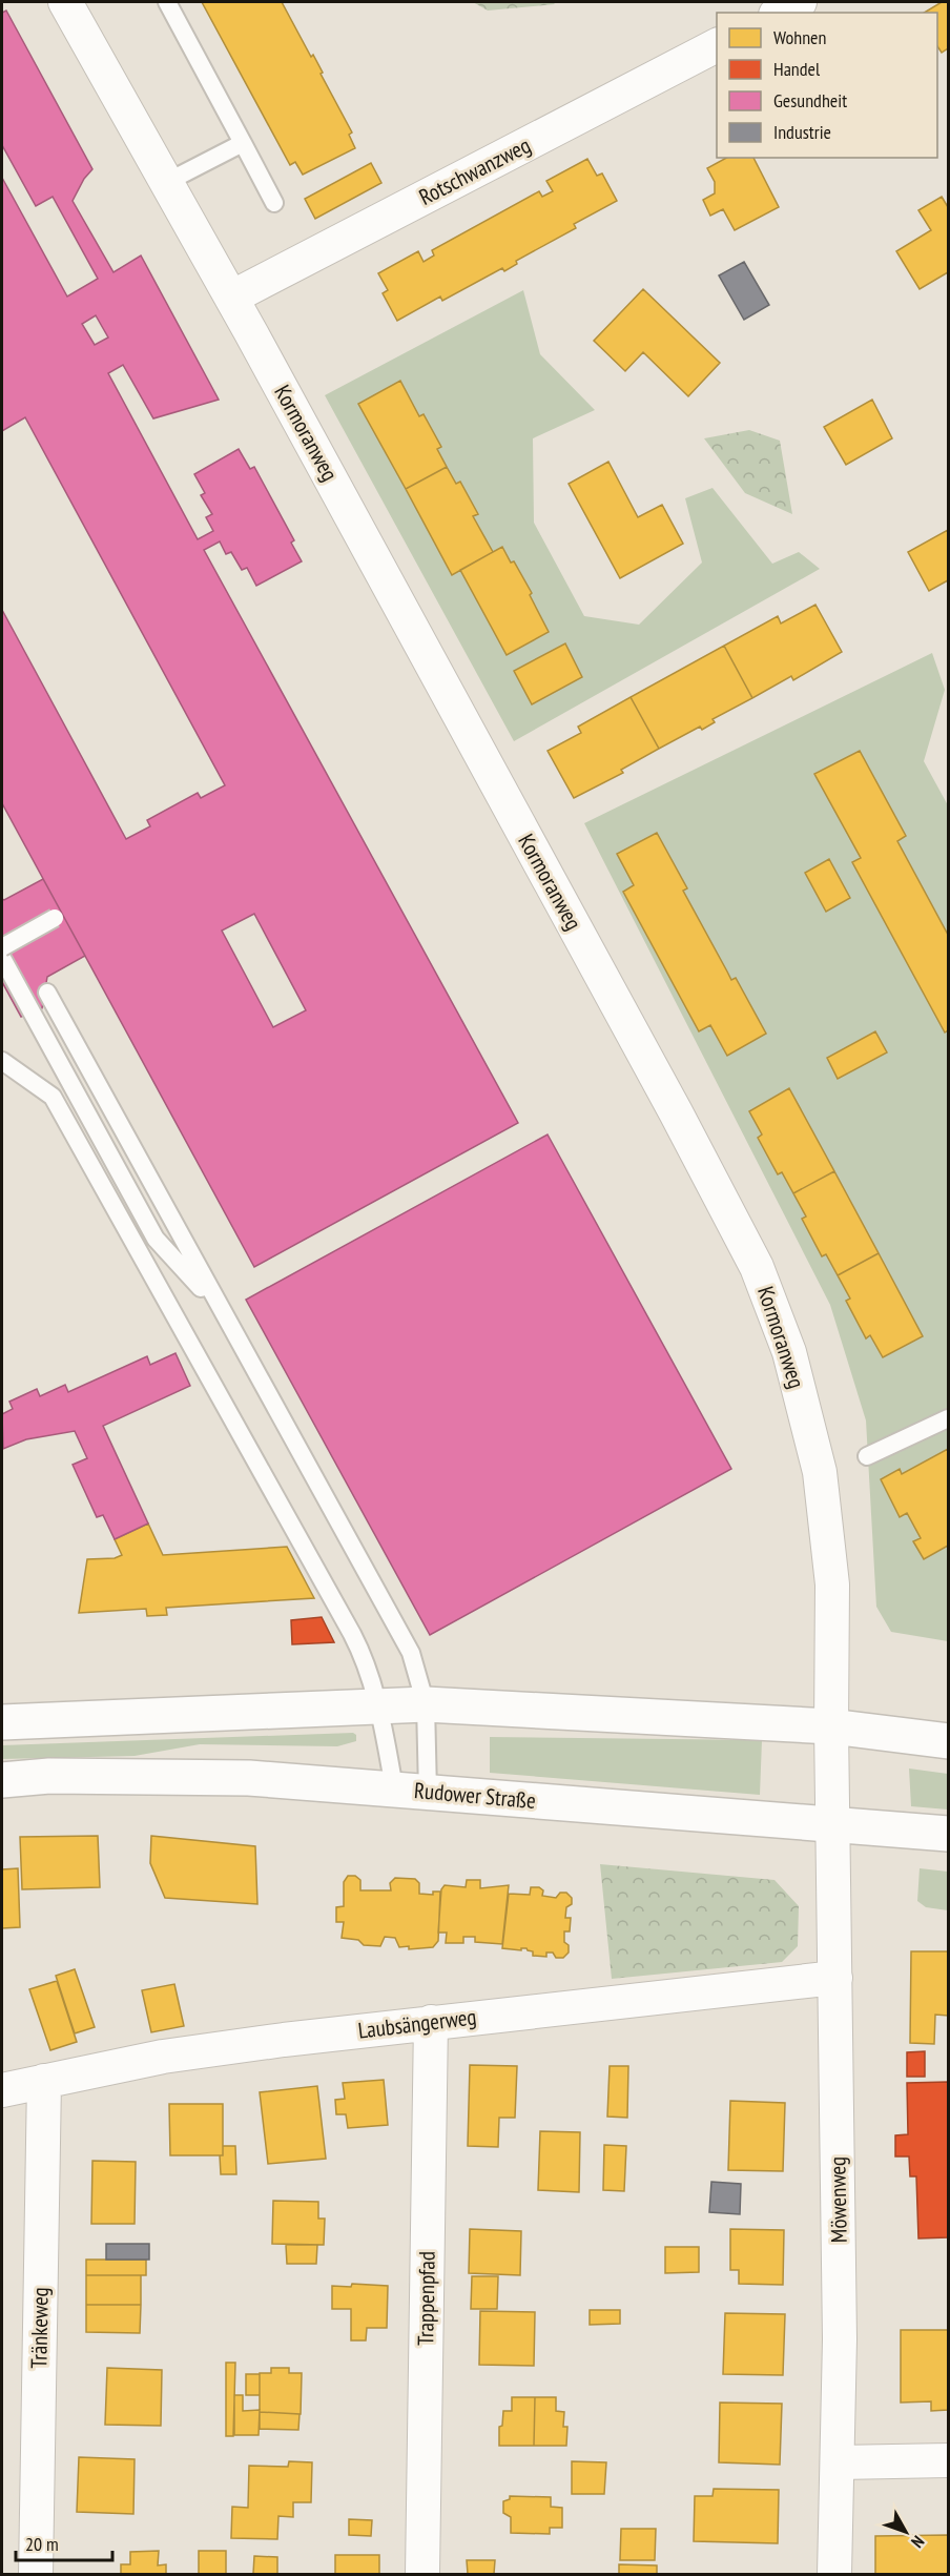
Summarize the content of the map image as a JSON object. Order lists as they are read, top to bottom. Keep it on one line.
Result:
{"streets":{"main road":["Rudower Straße"],"street":["Rotschwanzweg","Kormoranweg","Laubsängerweg","Möwenweg","Trappenpfad","Tränkeweg"]},"crossings":[["Rotschwanzweg","Kormoranweg"],["Kormoranweg","Rudower Straße"],["Kormoranweg","Möwenweg"],["Rudower Straße","Möwenweg"],["Laubsängerweg","Möwenweg"],["Laubsängerweg","Trappenpfad"],["Laubsängerweg","Tränkeweg"]],"legend":["Wohnen","Handel","Gesundheit","Industrie"],"scale_bar":"20 m","north":"bottom right"}
